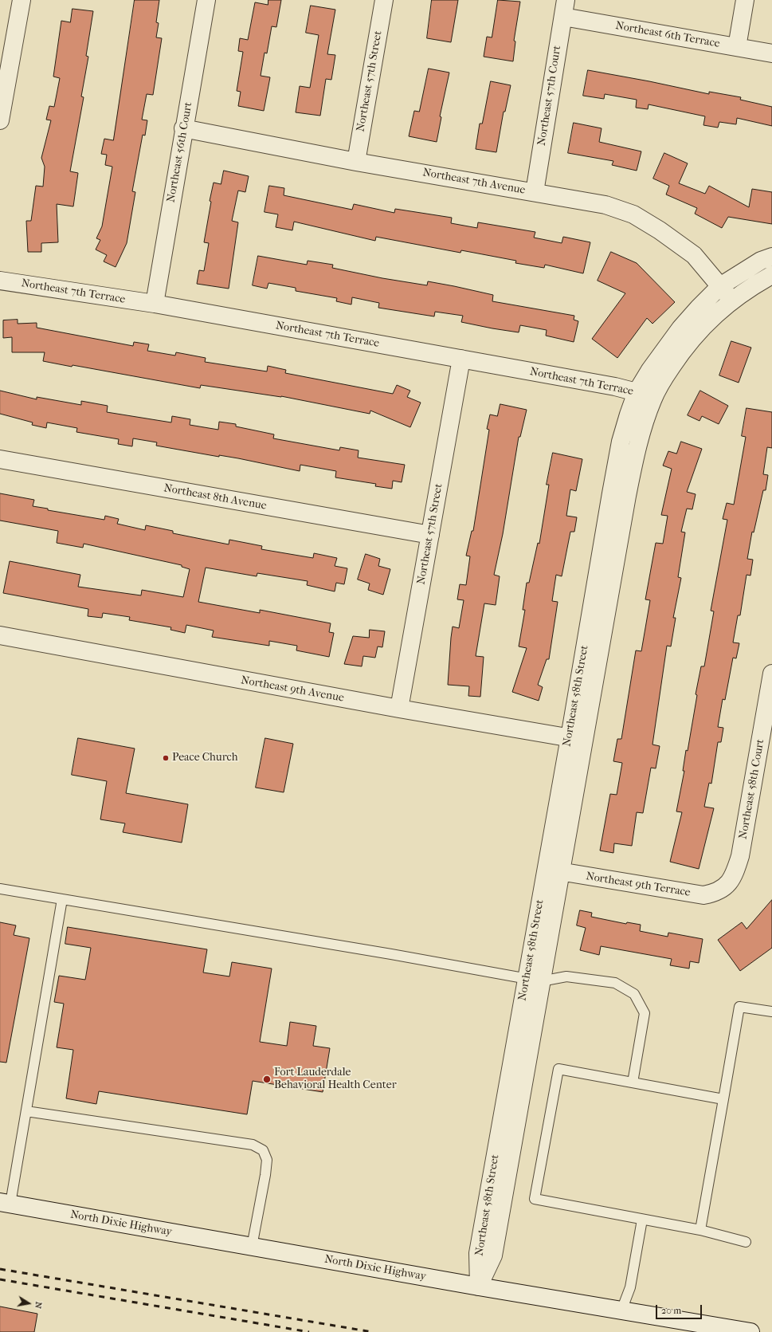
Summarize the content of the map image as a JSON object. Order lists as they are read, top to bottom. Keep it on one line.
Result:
{"streets":{"street":["Northeast 6th Terrace","Northeast 57th Street","Northeast 57th Court","Northeast 56th Court","Northeast 7th Avenue","Northeast 7th Terrace","Northeast 8th Avenue","Northeast 9th Avenue","Northeast 58th Street","Northeast 58th Court","Northeast 9th Terrace","North Dixie Highway"]},"crossings":[["Northeast 6th Terrace","Northeast 57th Court"],["Northeast 57th Street","Northeast 7th Avenue"],["Northeast 57th Street","Northeast 7th Terrace"],["Northeast 57th Street","Northeast 8th Avenue"],["Northeast 57th Street","Northeast 9th Avenue"],["Northeast 57th Court","Northeast 7th Avenue"],["Northeast 56th Court","Northeast 7th Avenue"],["Northeast 56th Court","Northeast 7th Terrace"],["Northeast 7th Avenue","Northeast 58th Street"],["Northeast 7th Terrace","Northeast 58th Street"],["Northeast 9th Avenue","Northeast 58th Street"],["Northeast 58th Street","Northeast 9th Terrace"],["Northeast 58th Street","North Dixie Highway"],["Northeast 58th Court","Northeast 9th Terrace"]],"places":["Peace Church","Fort Lauderdale Behavioral Health Center"],"scale_bar":"20 m","north":"right"}
